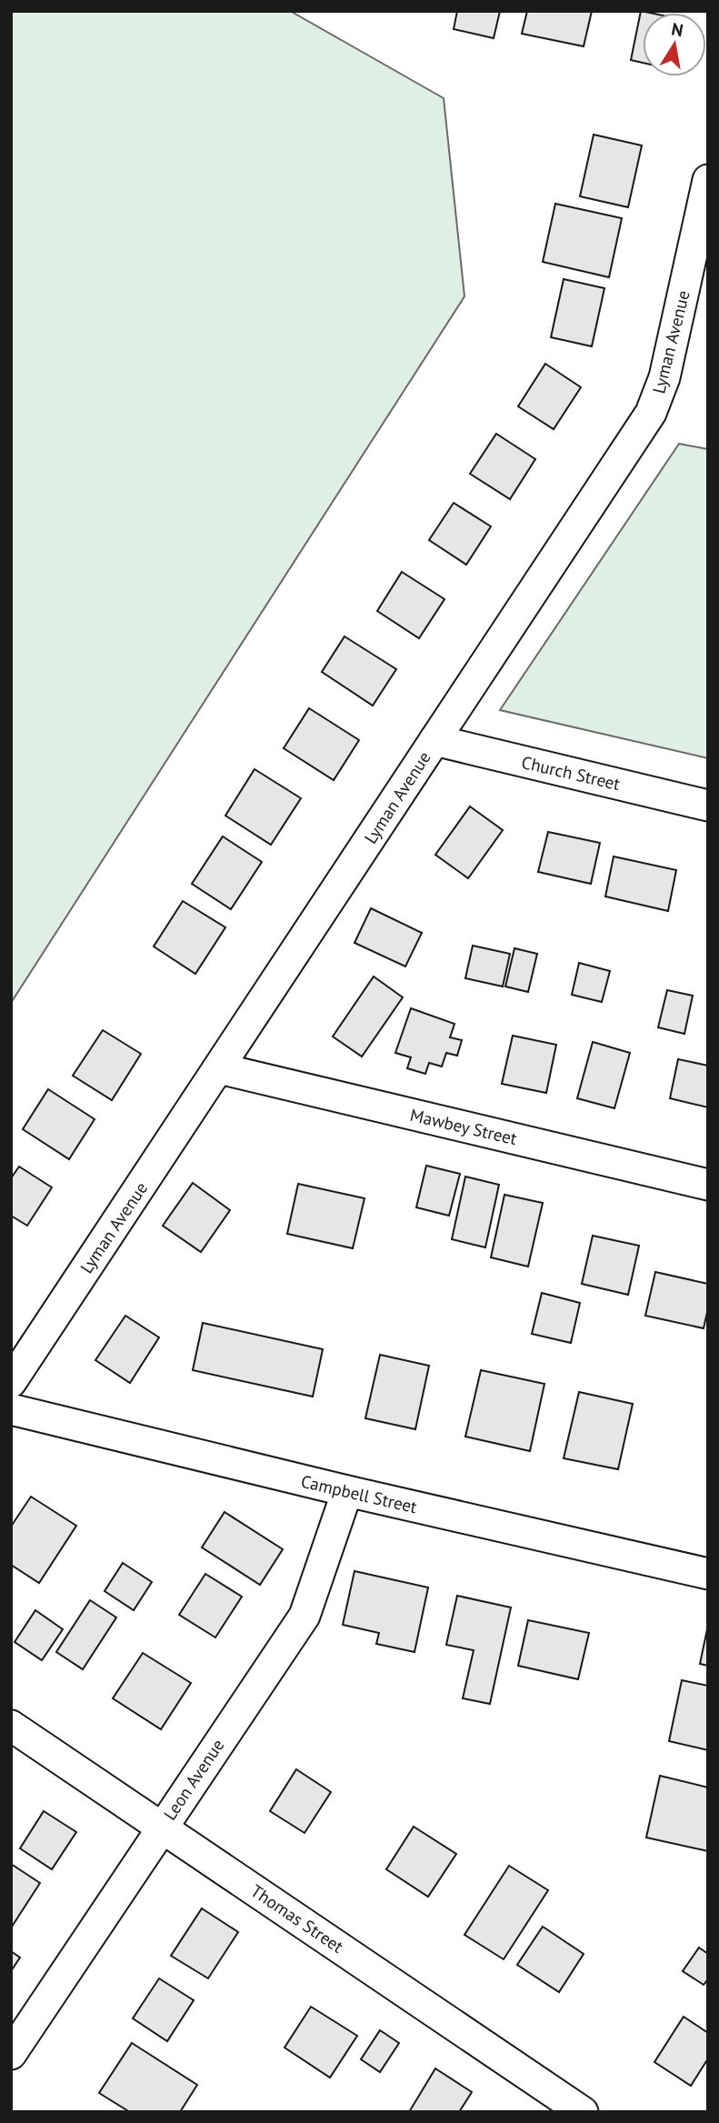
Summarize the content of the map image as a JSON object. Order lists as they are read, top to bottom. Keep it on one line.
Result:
{"streets":{"street":["Lyman Avenue","Church Street","Mawbey Street","Campbell Street","Leon Avenue","Thomas Street"]},"crossings":[["Lyman Avenue","Church Street"],["Lyman Avenue","Mawbey Street"],["Campbell Street","Leon Avenue"],["Leon Avenue","Thomas Street"]],"north":"top"}
